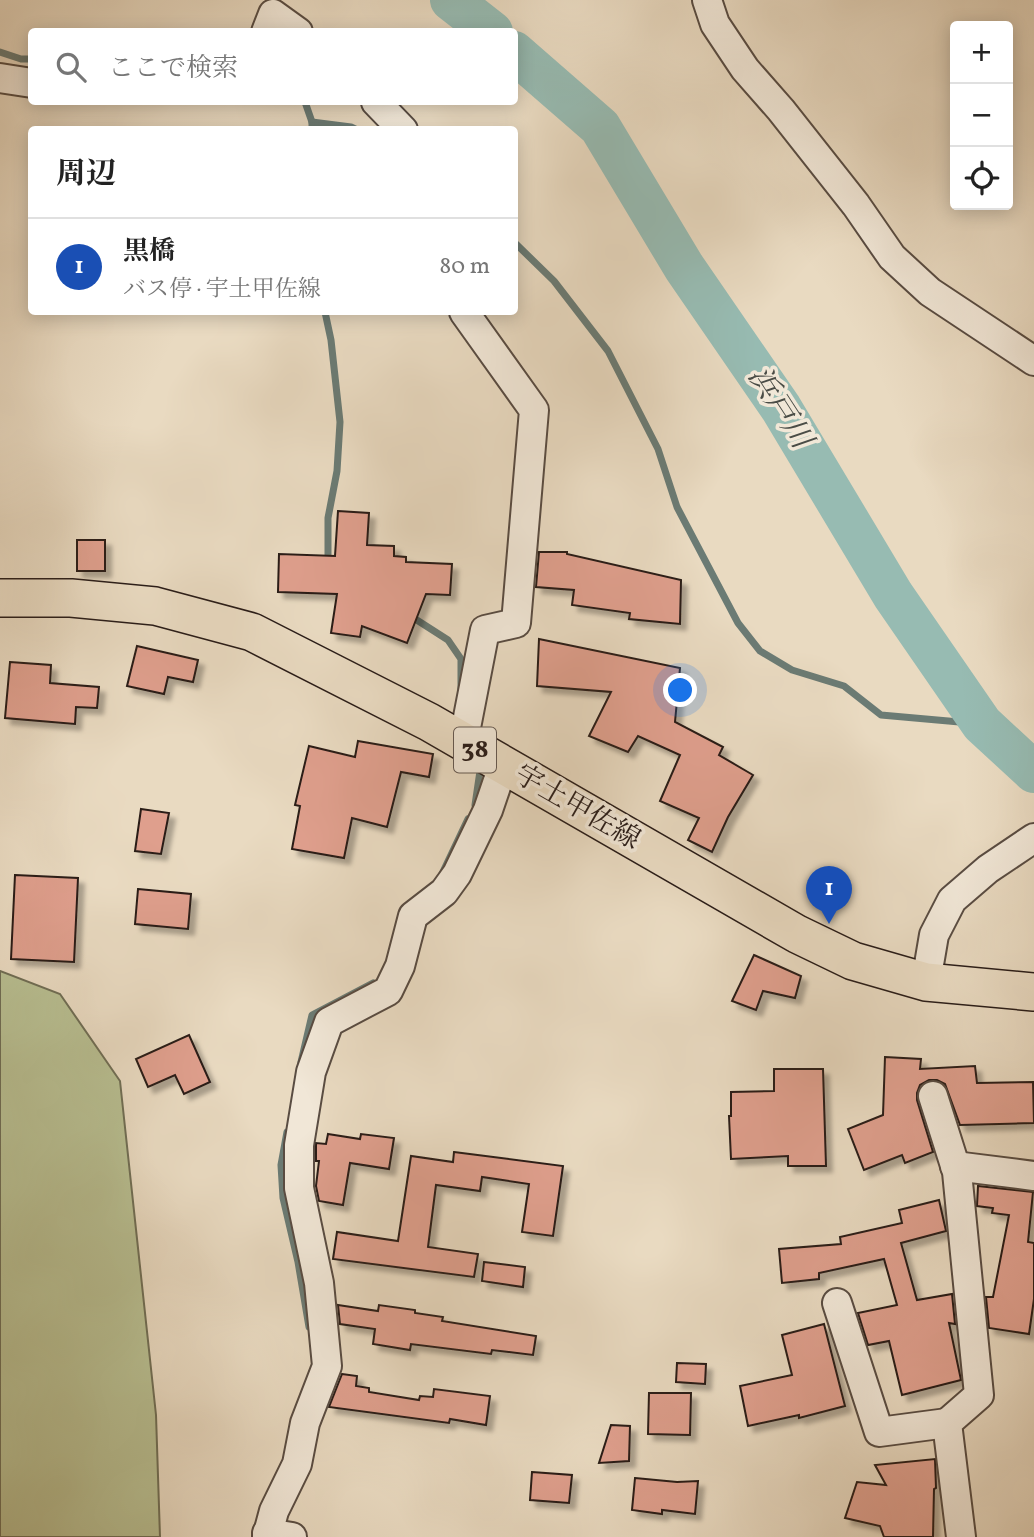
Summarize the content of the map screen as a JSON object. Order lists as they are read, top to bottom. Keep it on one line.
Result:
{"streets":{"main road":["38","宇土甲佐線"]},"water":["浜戸川"],"page":{"map_buttons":["+","−"],"search":"ここで検索","heading":"周辺","list":[{"mark":"1","name":"黒橋","note":"バス停 · 宇土甲佐線","value":"80 m"}],"pins":"1"}}
